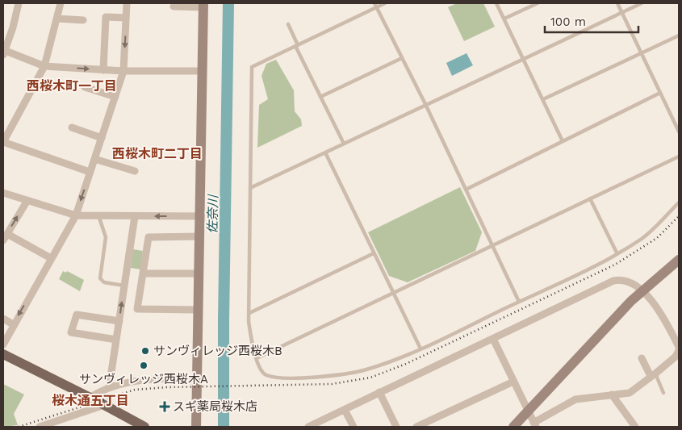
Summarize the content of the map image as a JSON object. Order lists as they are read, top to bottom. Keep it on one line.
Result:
{"districts":["西桜木町一丁目","西桜木町二丁目","桜木通五丁目"],"water":["佐奈川"],"places":{"other":["サンヴィレッジ西桜木B","サンヴィレッジ西桜木A"],"health":["スギ薬局桜木店"]},"scale_bar":"100 m"}
